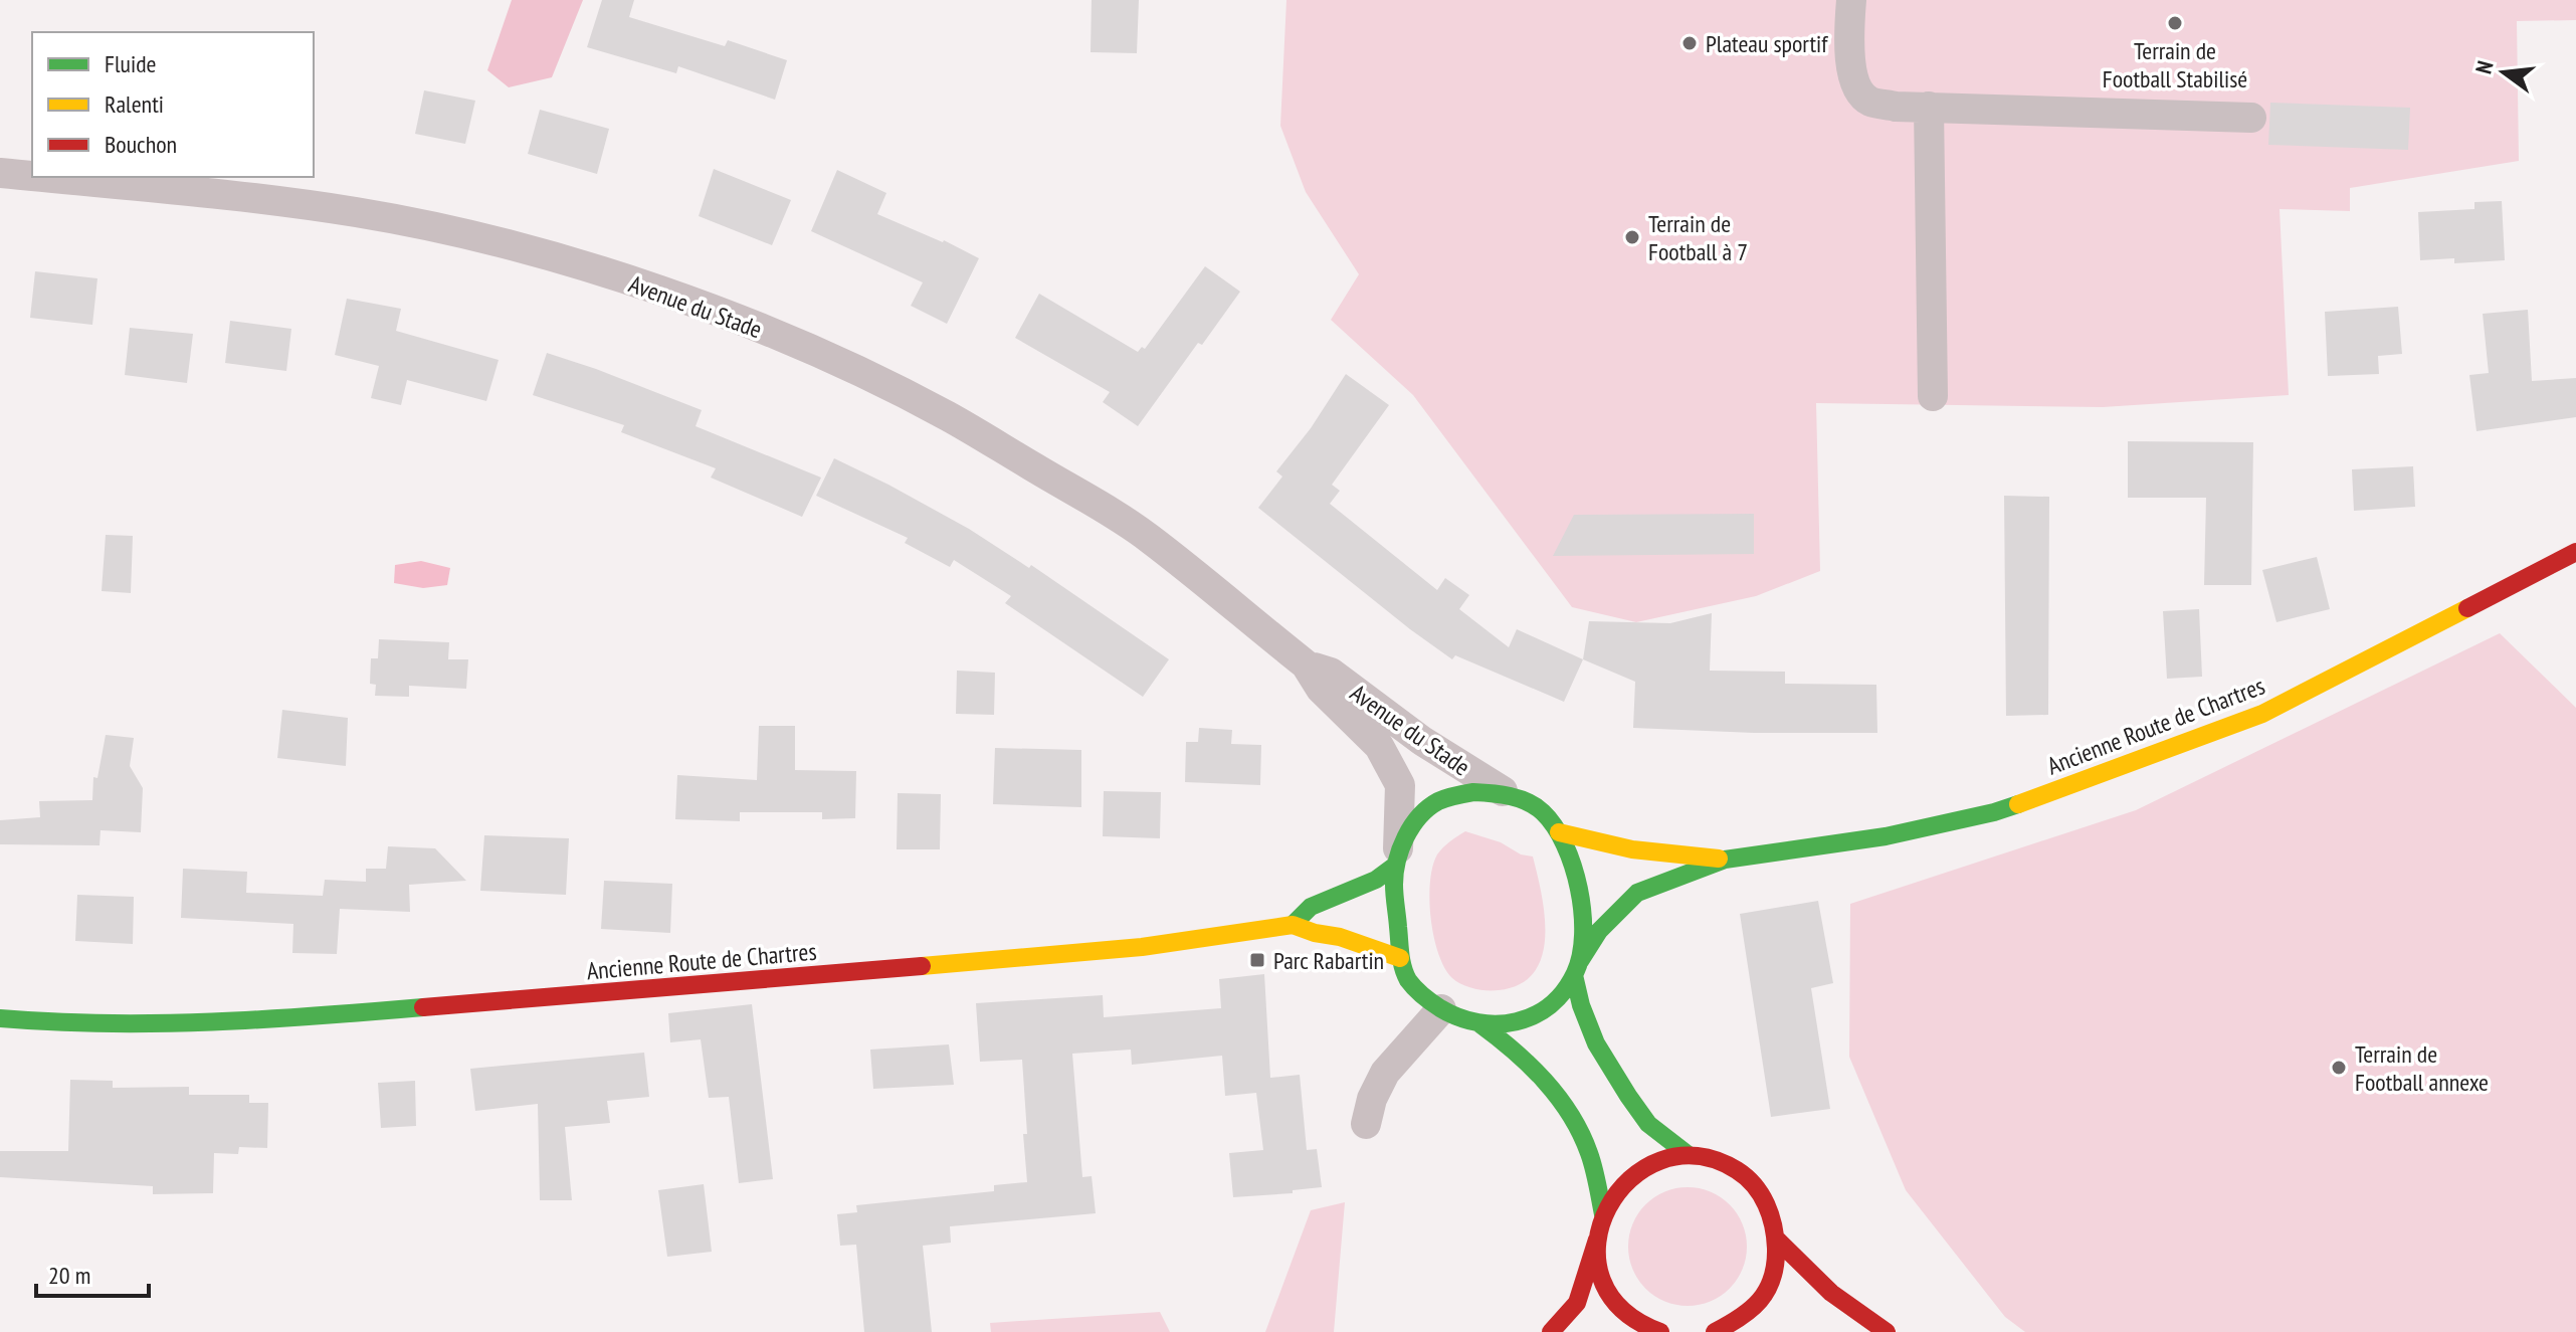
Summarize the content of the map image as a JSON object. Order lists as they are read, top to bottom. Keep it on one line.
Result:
{"streets":{"main road":["Ancienne Route de Chartres"],"street":["Avenue du Stade"]},"crossings":[["Avenue du Stade","Ancienne Route de Chartres"]],"places":{"other":["Terrain de Football Stabilisé","Plateau sportif","Terrain de Football à 7","Terrain de Football annexe"],"transit":["Parc Rabartin"]},"legend":["Fluide","Ralenti","Bouchon"],"scale_bar":"20 m","north":"left"}
